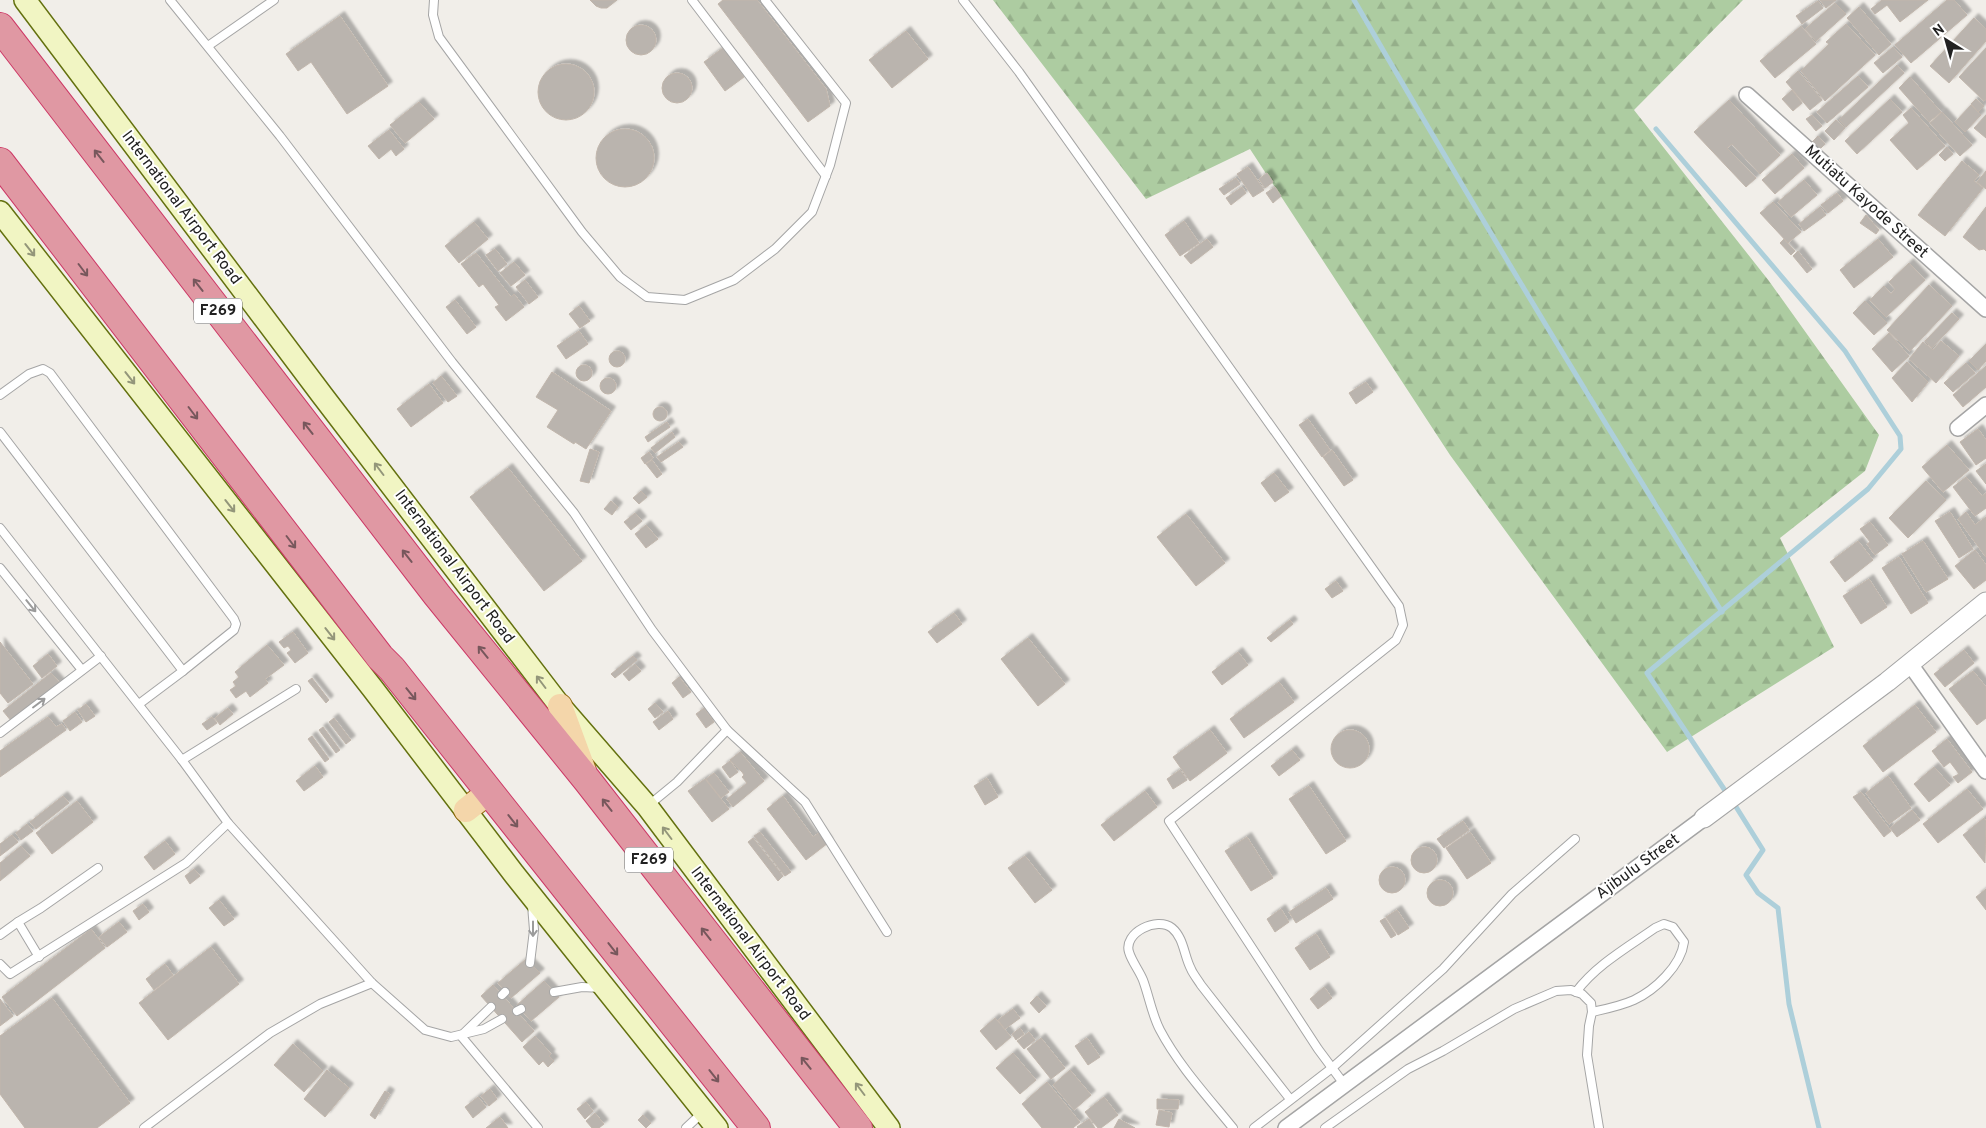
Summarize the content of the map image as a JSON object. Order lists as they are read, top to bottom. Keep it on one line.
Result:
{"streets":{"highway":["International Airport Road","F269"],"street":["Mutiatu Kayode Street","Ajibulu Street"]},"north":"top left"}
